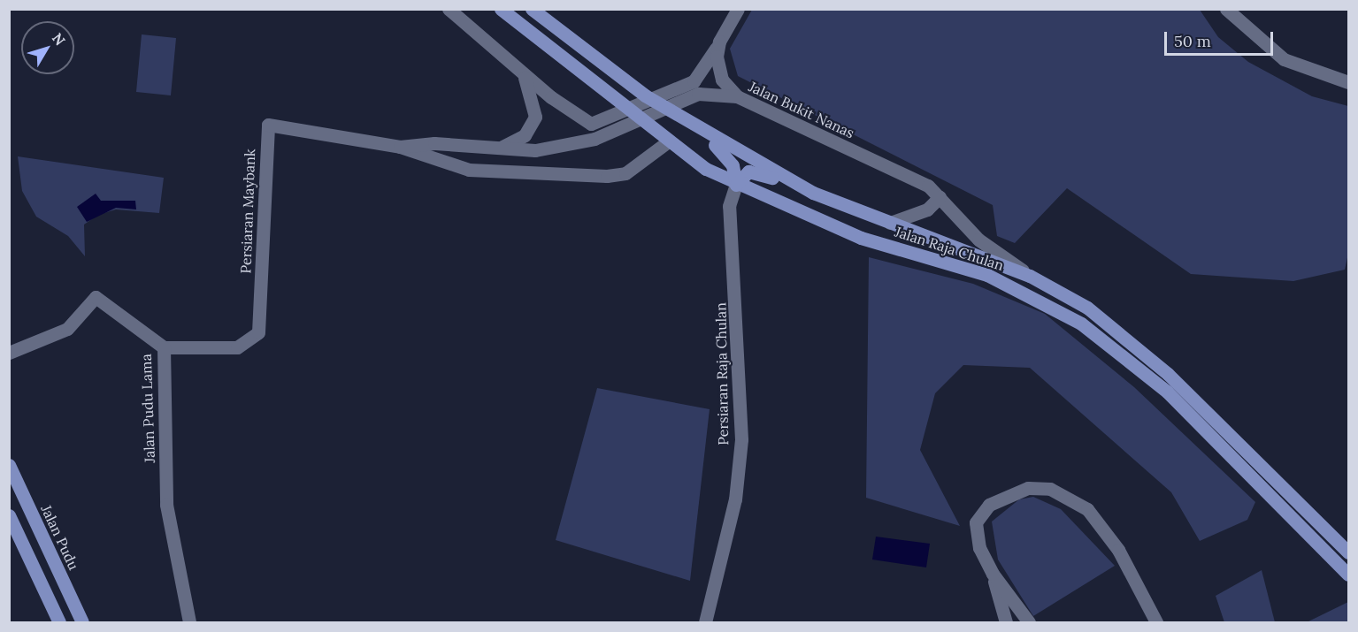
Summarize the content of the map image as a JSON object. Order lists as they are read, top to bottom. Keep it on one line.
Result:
{"streets":{"main road":["Jalan Raja Chulan","Jalan Pudu"],"street":["Jalan Bukit Nanas","Persiaran Maybank","Persiaran Raja Chulan","Jalan Pudu Lama"]},"crossings":[["Jalan Bukit Nanas","Persiaran Maybank"],["Jalan Bukit Nanas","Jalan Raja Chulan"],["Persiaran Maybank","Jalan Raja Chulan"],["Persiaran Maybank","Jalan Pudu Lama"],["Jalan Raja Chulan","Persiaran Raja Chulan"]],"scale_bar":"50 m","north":"top right"}
